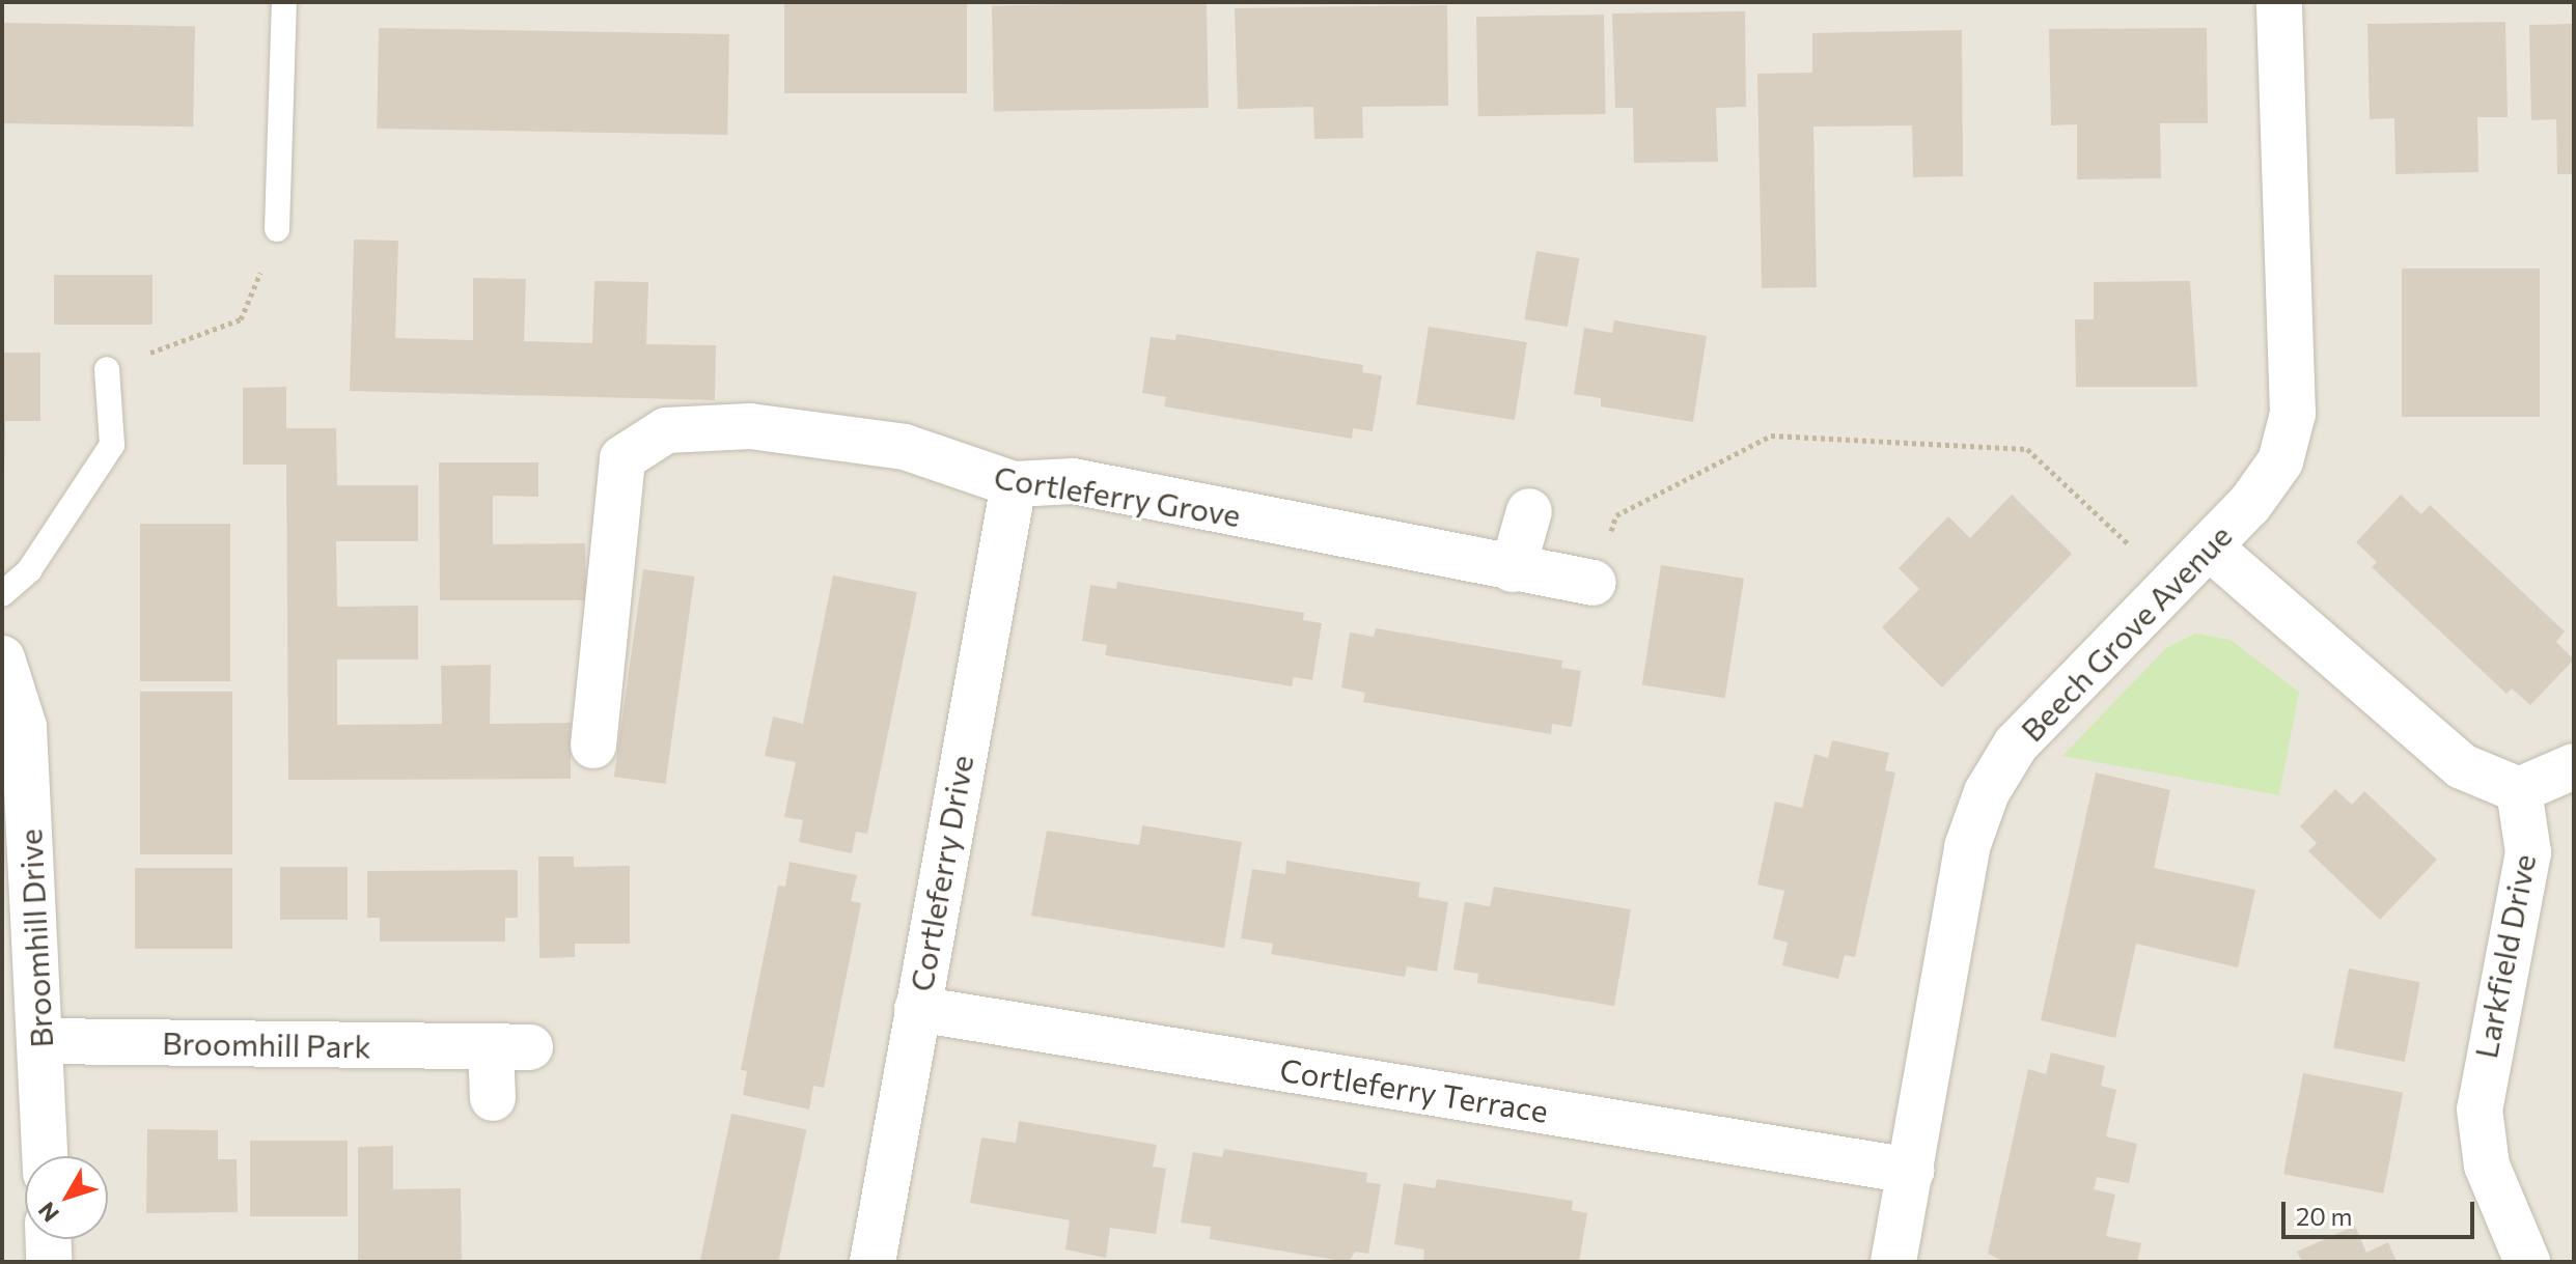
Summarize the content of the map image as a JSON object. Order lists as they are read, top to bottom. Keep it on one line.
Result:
{"streets":{"street":["Cortleferry Grove","Beech Grove Avenue","Cortleferry Drive","Broomhill Drive","Larkfield Drive","Broomhill Park","Cortleferry Terrace"]},"crossings":[["Cortleferry Grove","Cortleferry Drive"],["Beech Grove Avenue","Cortleferry Terrace"],["Cortleferry Drive","Cortleferry Terrace"],["Broomhill Drive","Broomhill Park"]],"scale_bar":"20 m","north":"bottom left"}
